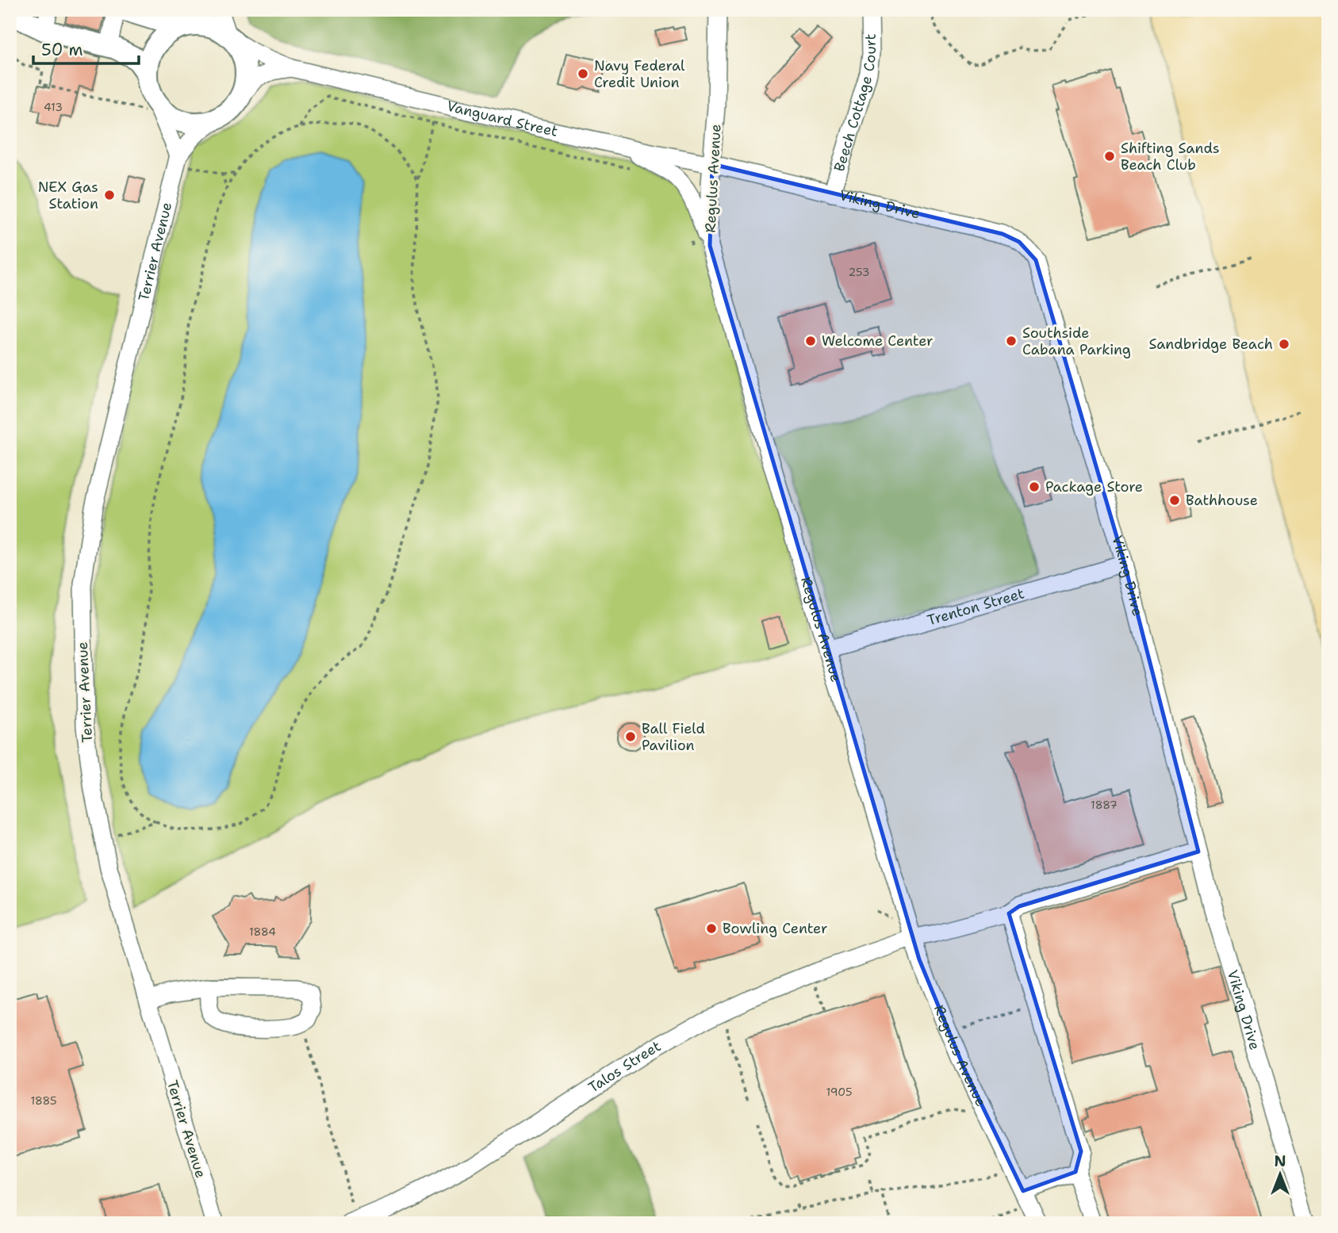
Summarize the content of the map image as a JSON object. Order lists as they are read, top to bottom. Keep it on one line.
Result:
{"streets":{"street":["Beech Cottage Court","Vanguard Street","Regulus Avenue","Viking Drive","Terrier Avenue","Trenton Street","Talos Street"]},"crossings":[["Beech Cottage Court","Viking Drive"],["Vanguard Street","Regulus Avenue"],["Vanguard Street","Viking Drive"],["Vanguard Street","Terrier Avenue"],["Regulus Avenue","Viking Drive"],["Regulus Avenue","Trenton Street"],["Regulus Avenue","Talos Street"],["Viking Drive","Trenton Street"],["Viking Drive","Talos Street"]],"places":["Navy Federal Credit Union","Shifting Sands Beach Club","NEX Gas Station","Welcome Center","Southside Cabana Parking","Sandbridge Beach","Package Store","Bathhouse","Ball Field Pavilion","Bowling Center"],"house_numbers":["413","253","1887","1884","1905","1885"],"scale_bar":"50 m","north":"top"}
